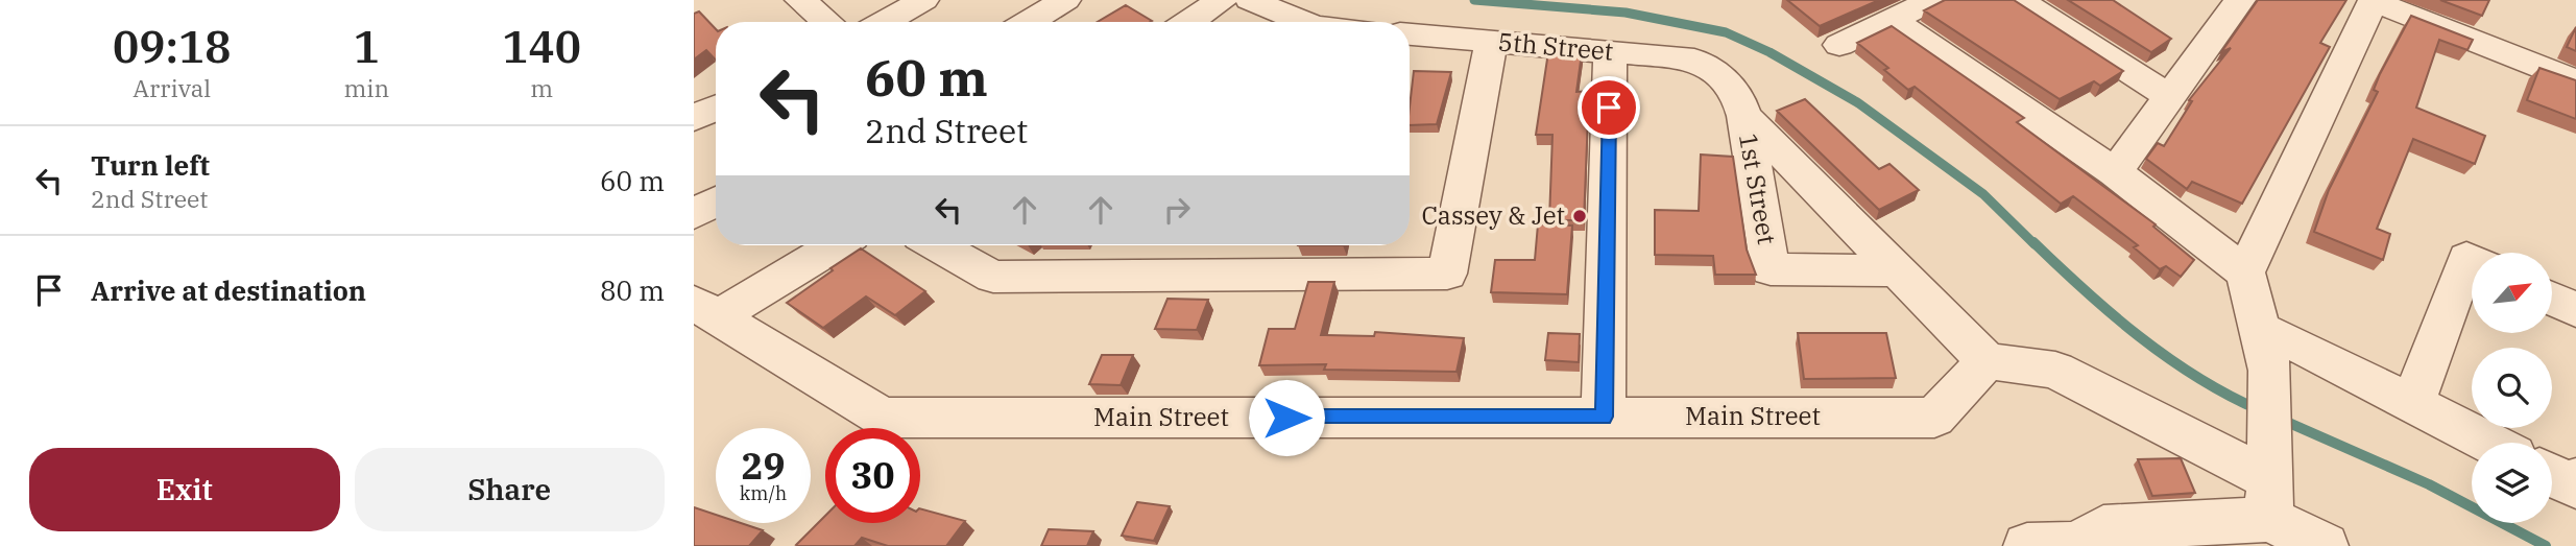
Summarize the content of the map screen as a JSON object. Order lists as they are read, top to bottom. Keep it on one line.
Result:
{"streets":{"street":["5th Street","1st Street","Main Street"]},"crossings":[["5th Street","1st Street"],["1st Street","Main Street"]],"places":["Cassey & Jet"],"north":"top right","page":{"eta":["09:18","Arrival","1","min","140","m"],"turn":["60 m","2nd Street"],"list":[{"name":"Turn left","note":"2nd Street","value":"60 m"},{"name":"Arrive at destination","value":"80 m"}],"speed":"29 km/h","limit":"30","buttons":["Exit","Share"]}}
